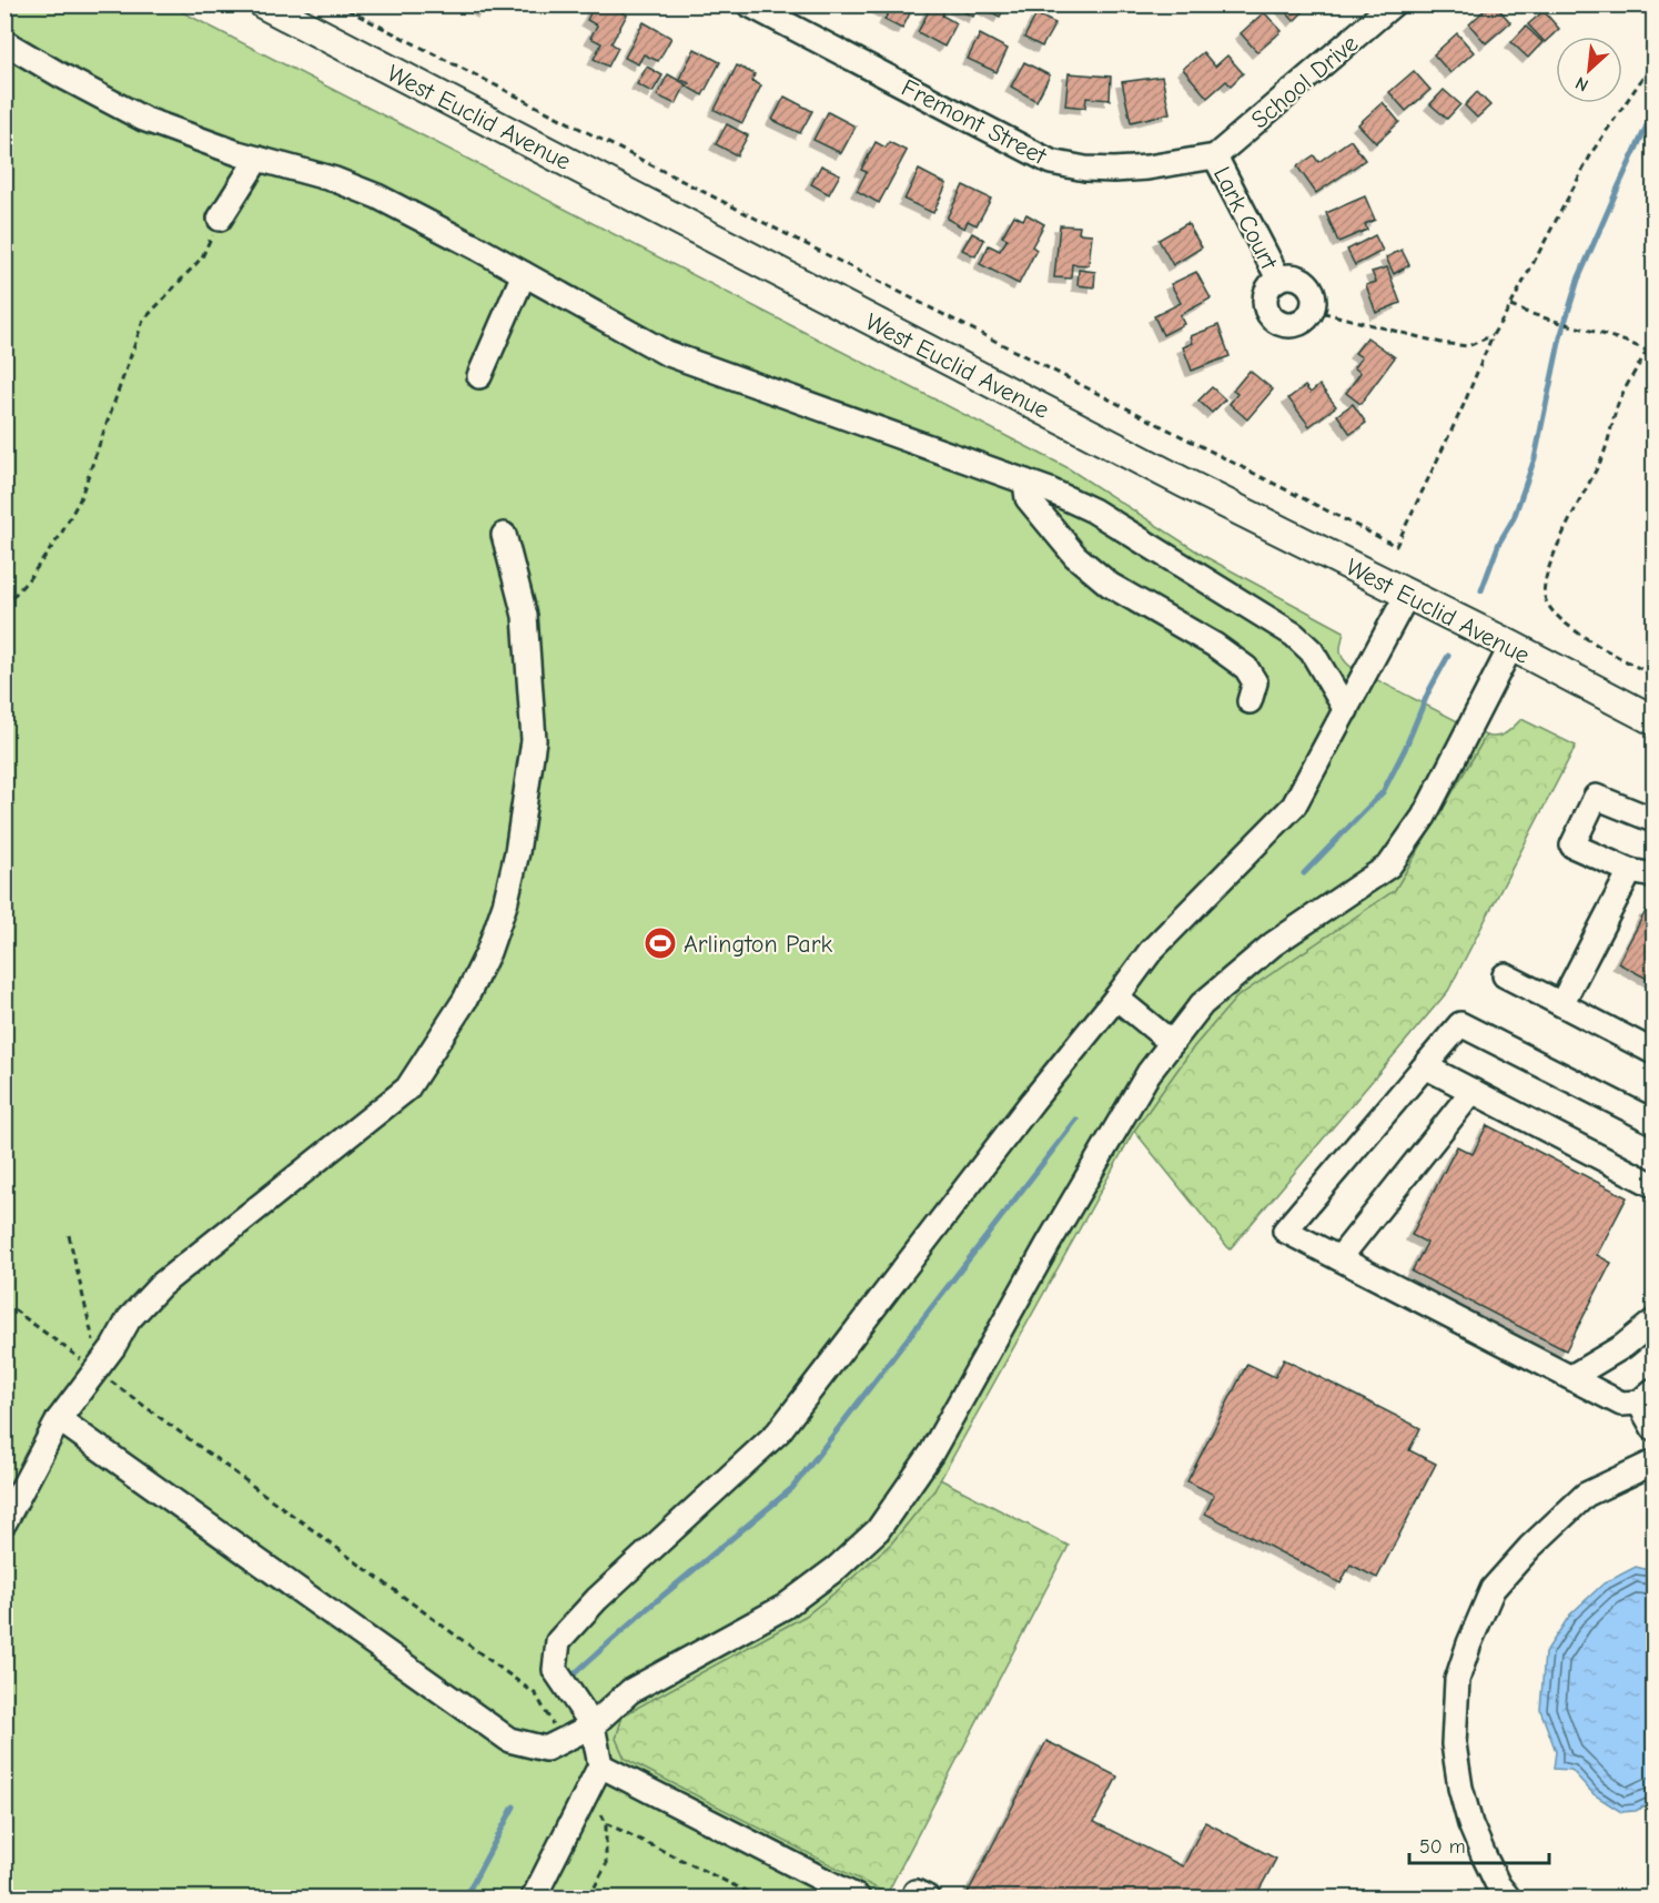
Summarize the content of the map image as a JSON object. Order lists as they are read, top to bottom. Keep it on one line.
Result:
{"streets":{"main road":["West Euclid Avenue"],"street":["School Drive","Fremont Street","Lark Court"]},"crossings":[["School Drive","Fremont Street"],["School Drive","Lark Court"],["Fremont Street","Lark Court"]],"places":{"sports":["Arlington Park"]},"scale_bar":"50 m","north":"bottom left"}
